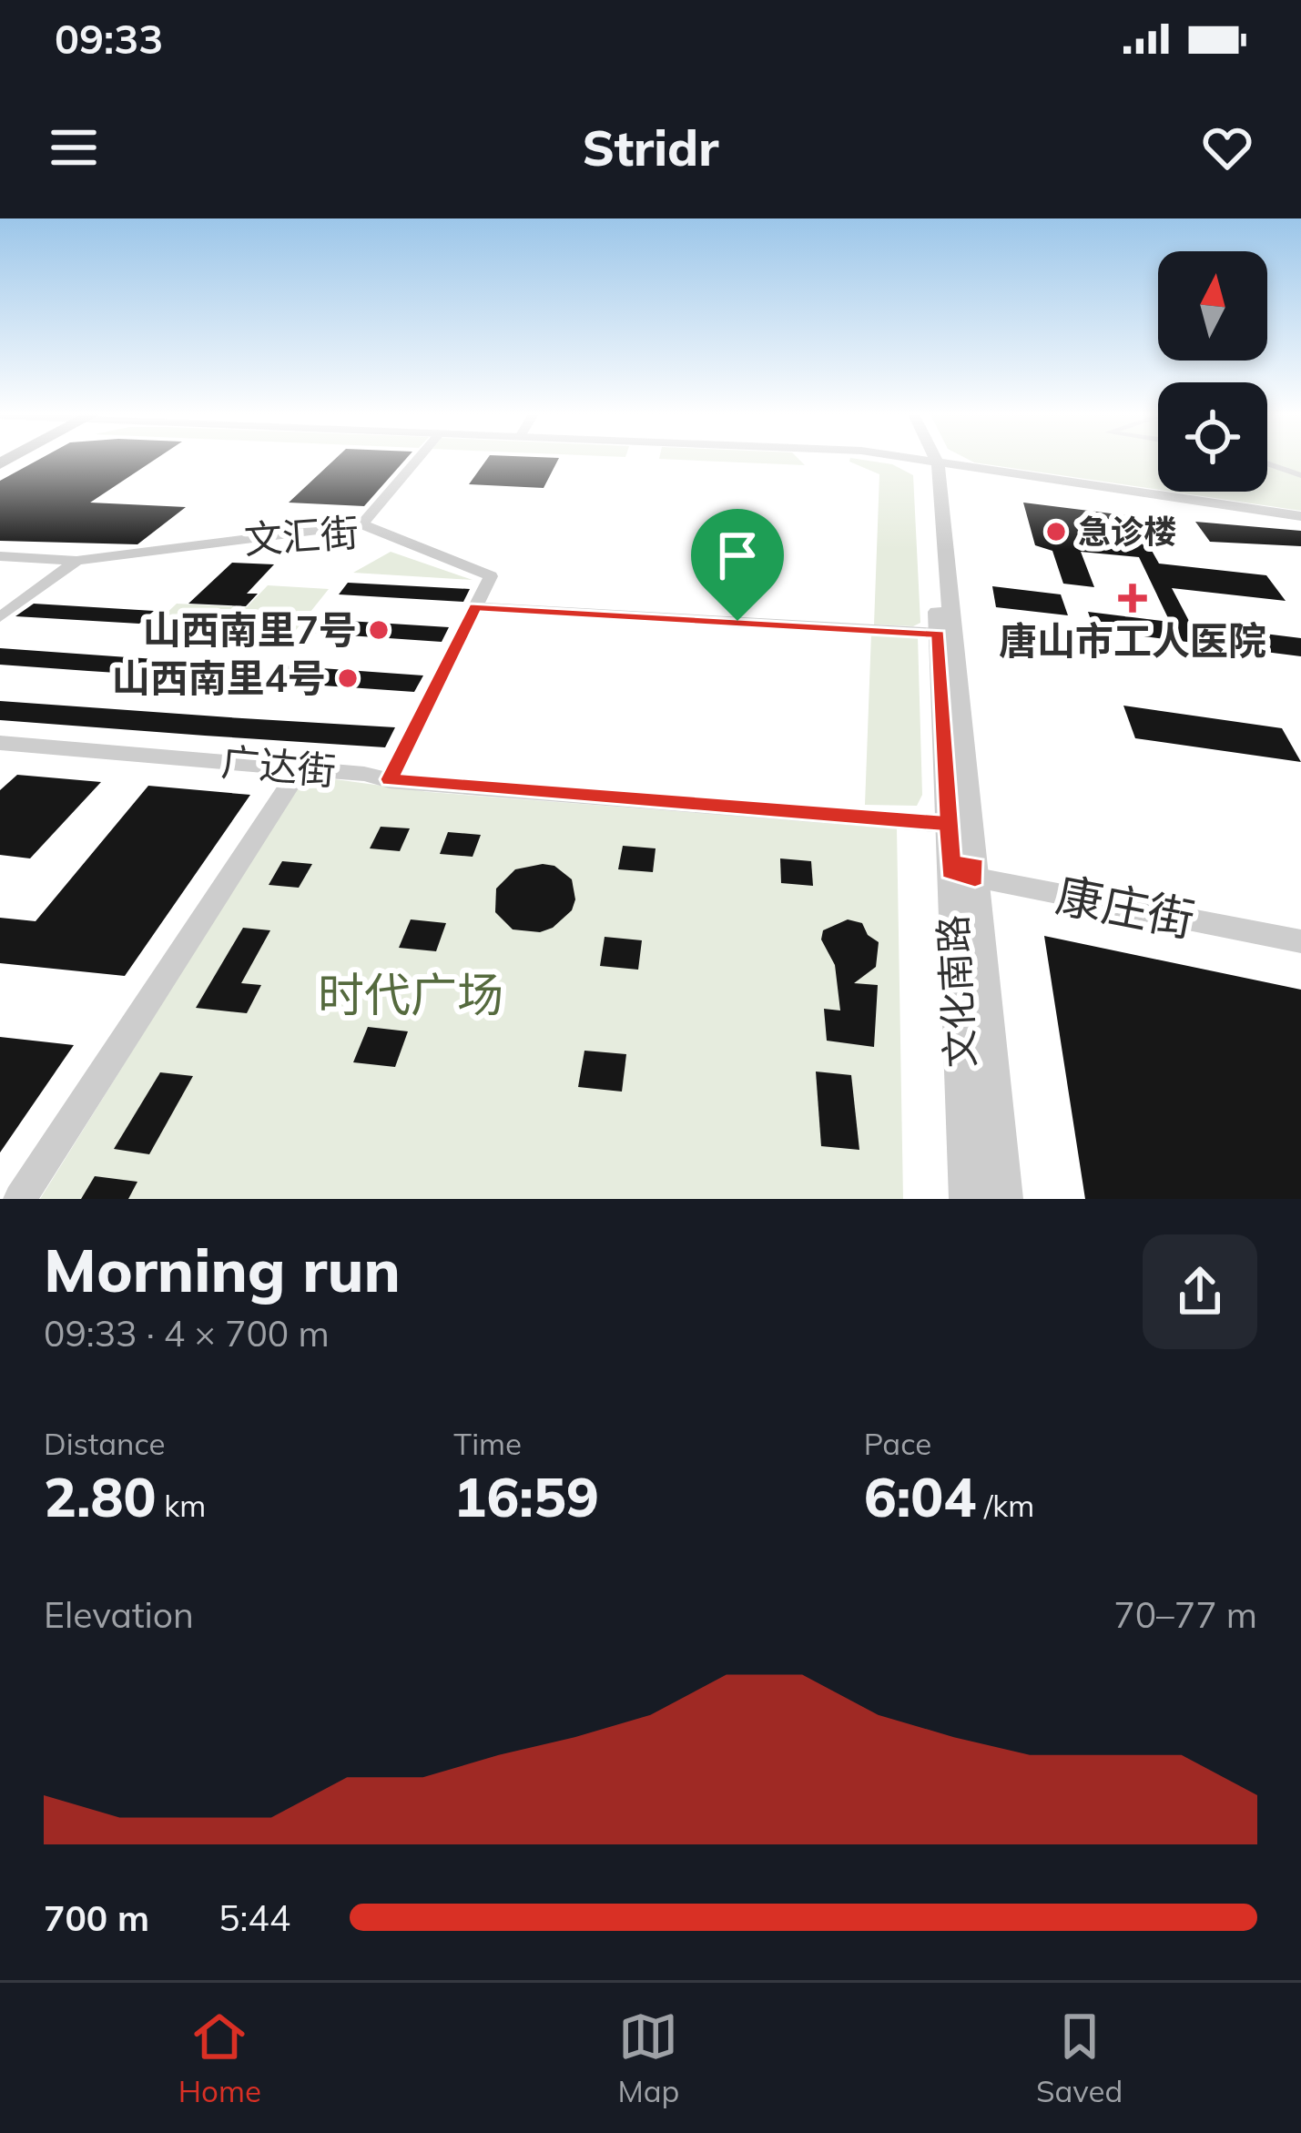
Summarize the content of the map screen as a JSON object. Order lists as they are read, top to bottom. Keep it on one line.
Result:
{"streets":{"street":["文汇街","广达街","康庄街","文化南路"]},"crossings":[["广达街","文化南路"],["康庄街","文化南路"]],"parks":["时代广场"],"places":{"other":["急诊楼","山西南里7号","山西南里4号"],"health":["唐山市工人医院"]},"north":"top","page":{"status":"09:33","header":"Stridr","heading":["Morning run","09:33 · 4 × 700 m"],"stats":[["Distance","2.80 km"],["Time","16:59"],["Pace","6:04 /km"]],"chart":["Elevation","70–77 m"],"list":[{"name":"700 m","note":"5:44"}],"tabs":["Home","Map","Saved"]}}
